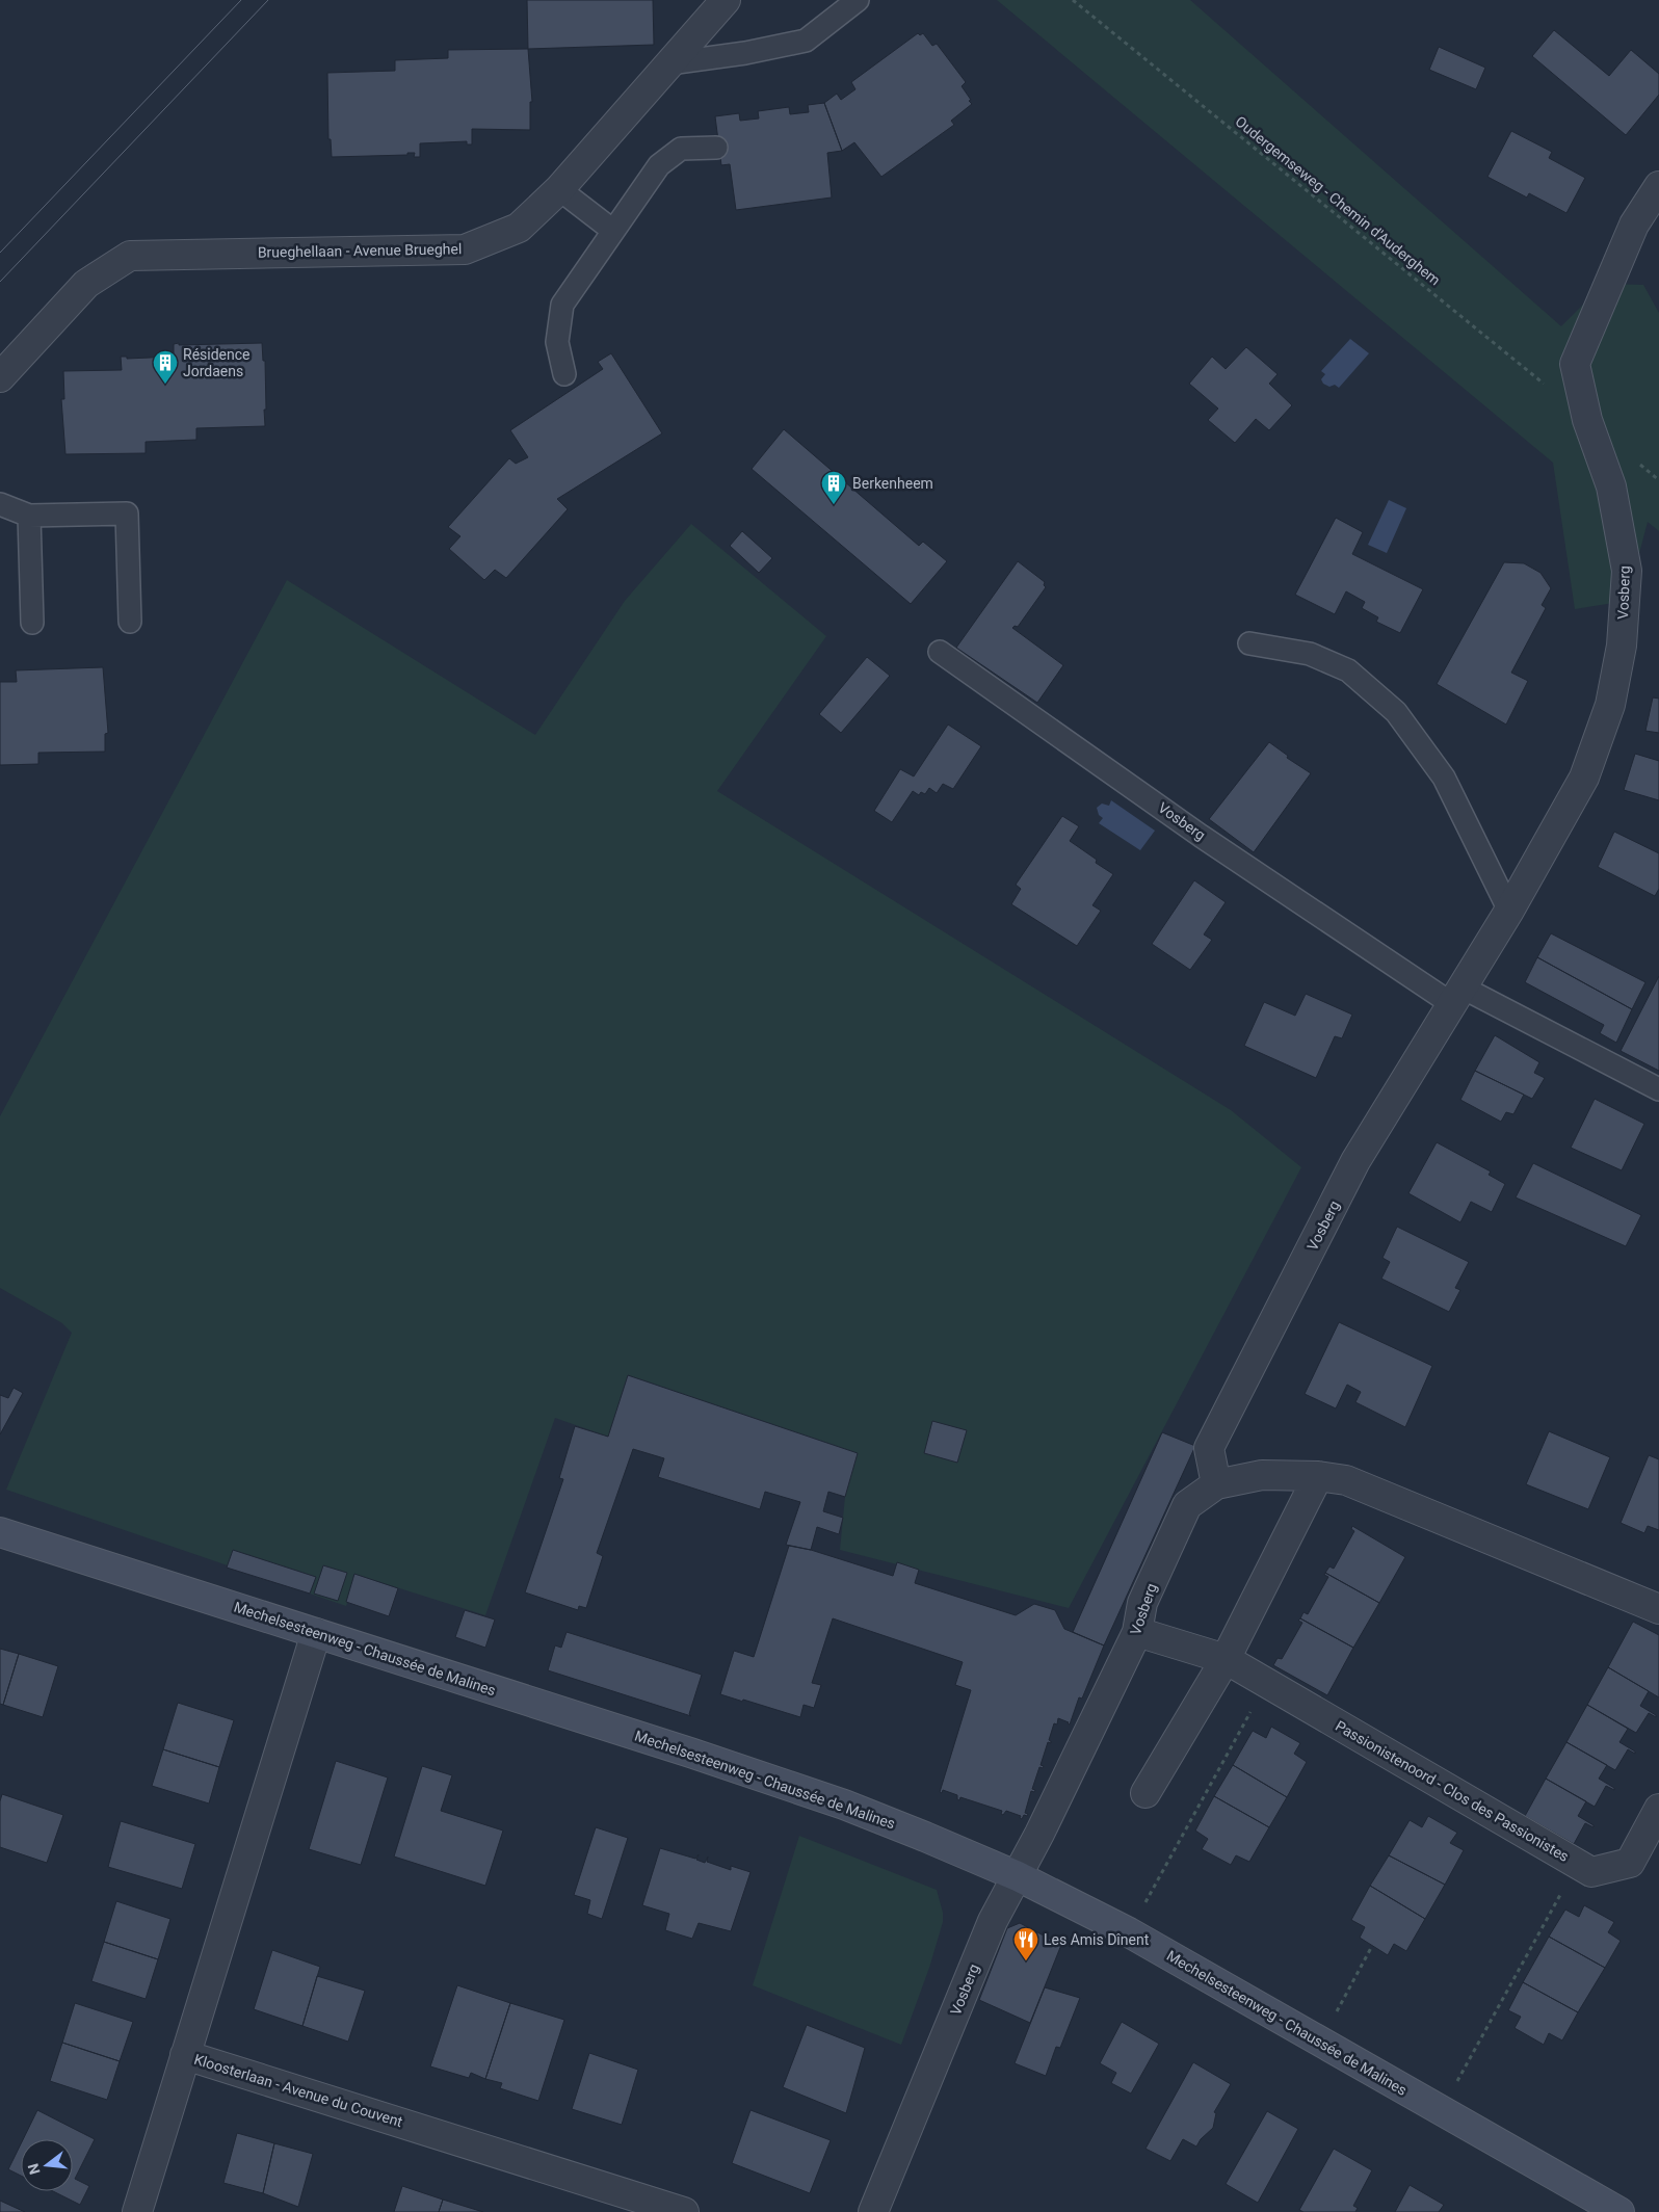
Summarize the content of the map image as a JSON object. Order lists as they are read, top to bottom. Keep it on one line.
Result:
{"streets":{"main road":["Mechelsesteenweg - Chaussée de Malines"],"street":["Brueghellaan - Avenue Brueghel","Vosberg","Passionistenoord - Clos des Passionistes","Kloosterlaan - Avenue du Couvent"],"path":["Oudergemseweg - Chemin d'Auderghem"]},"crossings":[["Vosberg","Mechelsesteenweg - Chaussée de Malines"],["Vosberg","Passionistenoord - Clos des Passionistes"],["Mechelsesteenweg - Chaussée de Malines","Kloosterlaan - Avenue du Couvent"]],"places":{"building":["Résidence Jordaens","Berkenheem"],"restaurant":["Les Amis Dînent"]},"north":"left"}
